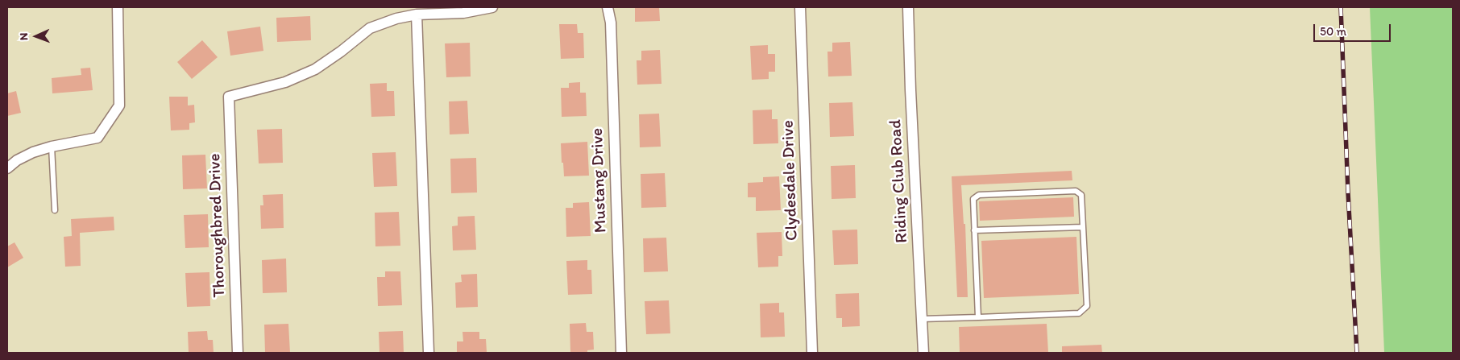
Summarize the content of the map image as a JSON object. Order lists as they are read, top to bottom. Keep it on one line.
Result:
{"streets":{"street":["Mustang Drive","Clydesdale Drive","Riding Club Road","Thoroughbred Drive"]},"scale_bar":"50 m","north":"left"}
